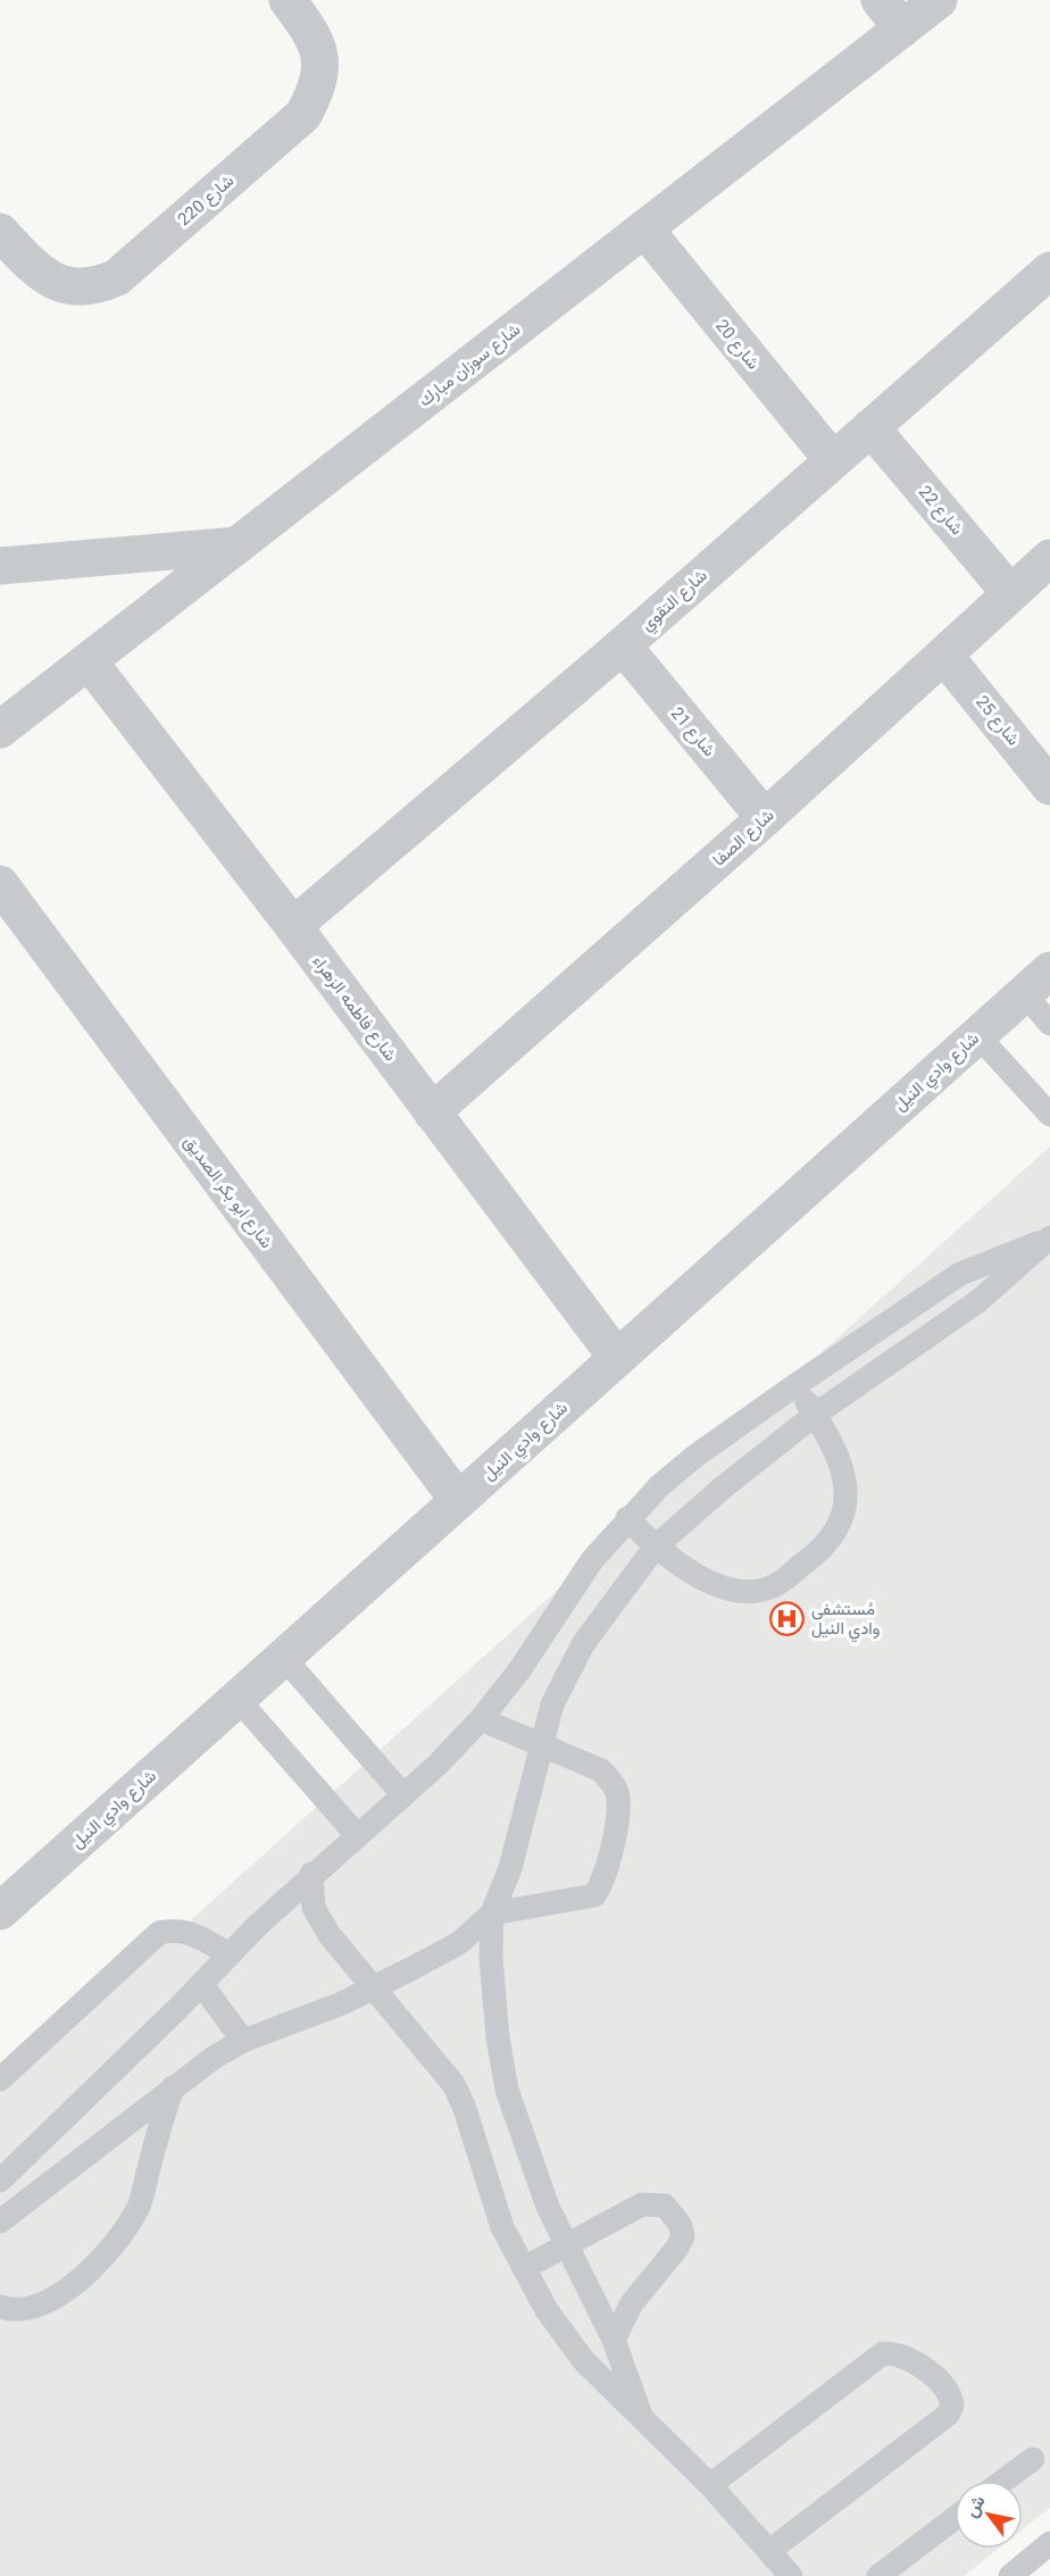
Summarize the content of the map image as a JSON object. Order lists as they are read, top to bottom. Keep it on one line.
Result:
{"streets":{"street":["شارع 220","شارع 20","شارع سوزان مبارك","شارع 22","شارع التقوي","شارع 25","شارع 21","شارع الصفا","شارع فاطمه الزهراء","شارع وادي النيل","شارع ابو بكر الصديق"]},"crossings":[["شارع 20","شارع سوزان مبارك"],["شارع 20","شارع التقوي"],["شارع سوزان مبارك","شارع فاطمه الزهراء"],["شارع 22","شارع التقوي"],["شارع 22","شارع الصفا"],["شارع التقوي","شارع 21"],["شارع التقوي","شارع فاطمه الزهراء"],["شارع 25","شارع الصفا"],["شارع 21","شارع الصفا"],["شارع الصفا","شارع فاطمه الزهراء"],["شارع فاطمه الزهراء","شارع وادي النيل"],["شارع وادي النيل","شارع ابو بكر الصديق"]],"places":{"hospital":["مُستشفى وادي النيل"]},"north":"top left"}
